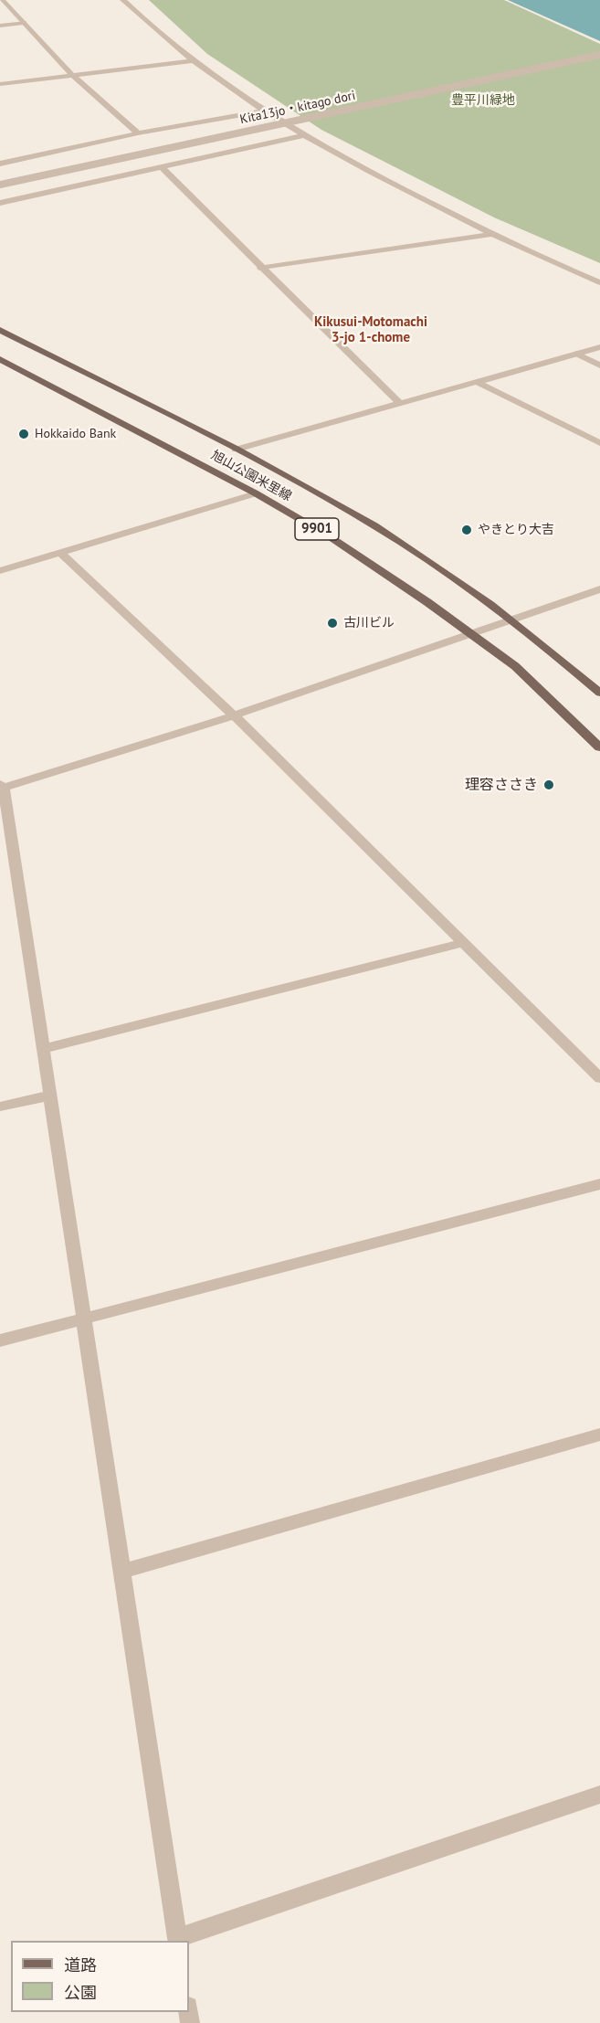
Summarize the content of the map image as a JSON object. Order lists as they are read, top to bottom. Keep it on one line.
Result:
{"streets":{"main road":["旭山公園米里線","9901"],"street":["Kita13jo・kitago dori"]},"districts":["Kikusui-Motomachi 3-jo 1-chome"],"parks":["豊平川緑地"],"places":["Hokkaido Bank","やきとり大吉","古川ビル","理容ささき"],"legend":["道路","公園"]}
